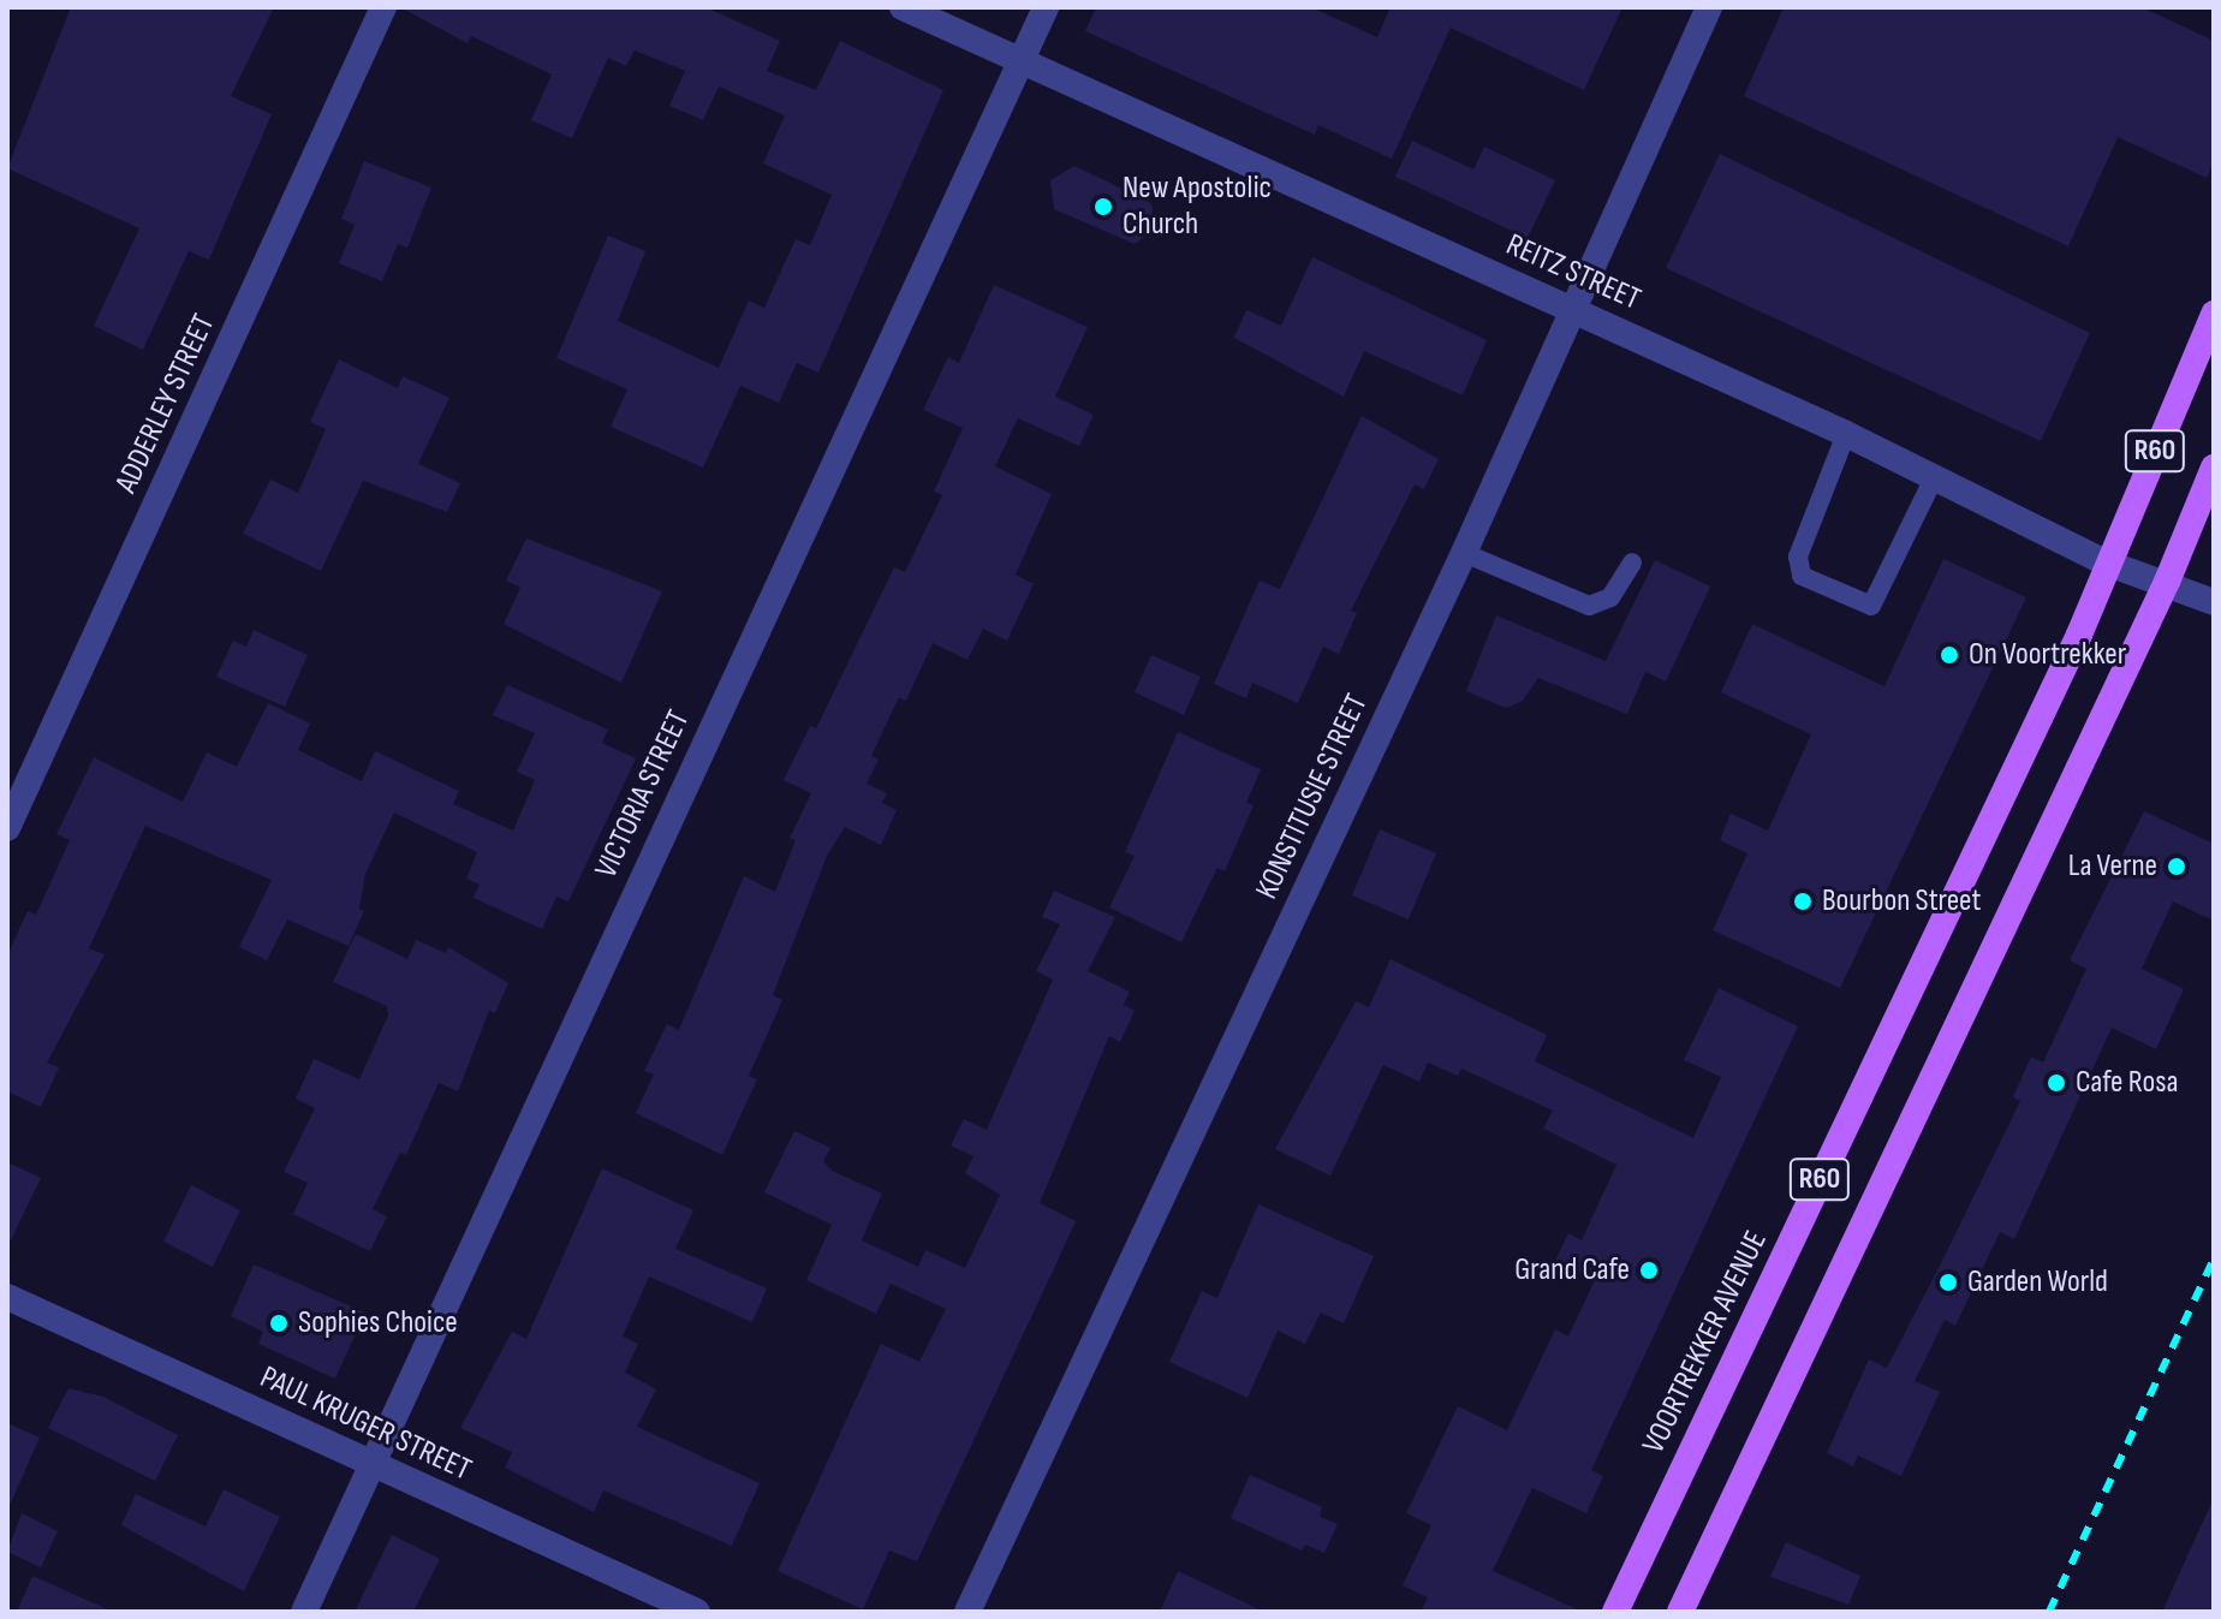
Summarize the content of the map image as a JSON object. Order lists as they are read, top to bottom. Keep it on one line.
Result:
{"streets":{"main road":["R60","VOORTREKKER AVENUE"],"street":["REITZ STREET","ADDERLEY STREET","VICTORIA STREET","KONSTITUSIE STREET","PAUL KRUGER STREET"]},"crossings":[["REITZ STREET","R60"],["REITZ STREET","VICTORIA STREET"],["REITZ STREET","KONSTITUSIE STREET"],["REITZ STREET","VOORTREKKER AVENUE"],["VICTORIA STREET","PAUL KRUGER STREET"]],"places":["New Apostolic Church","On Voortrekker","La Verne","Bourbon Street","Cafe Rosa","Grand Cafe","Garden World","Sophies Choice"]}
